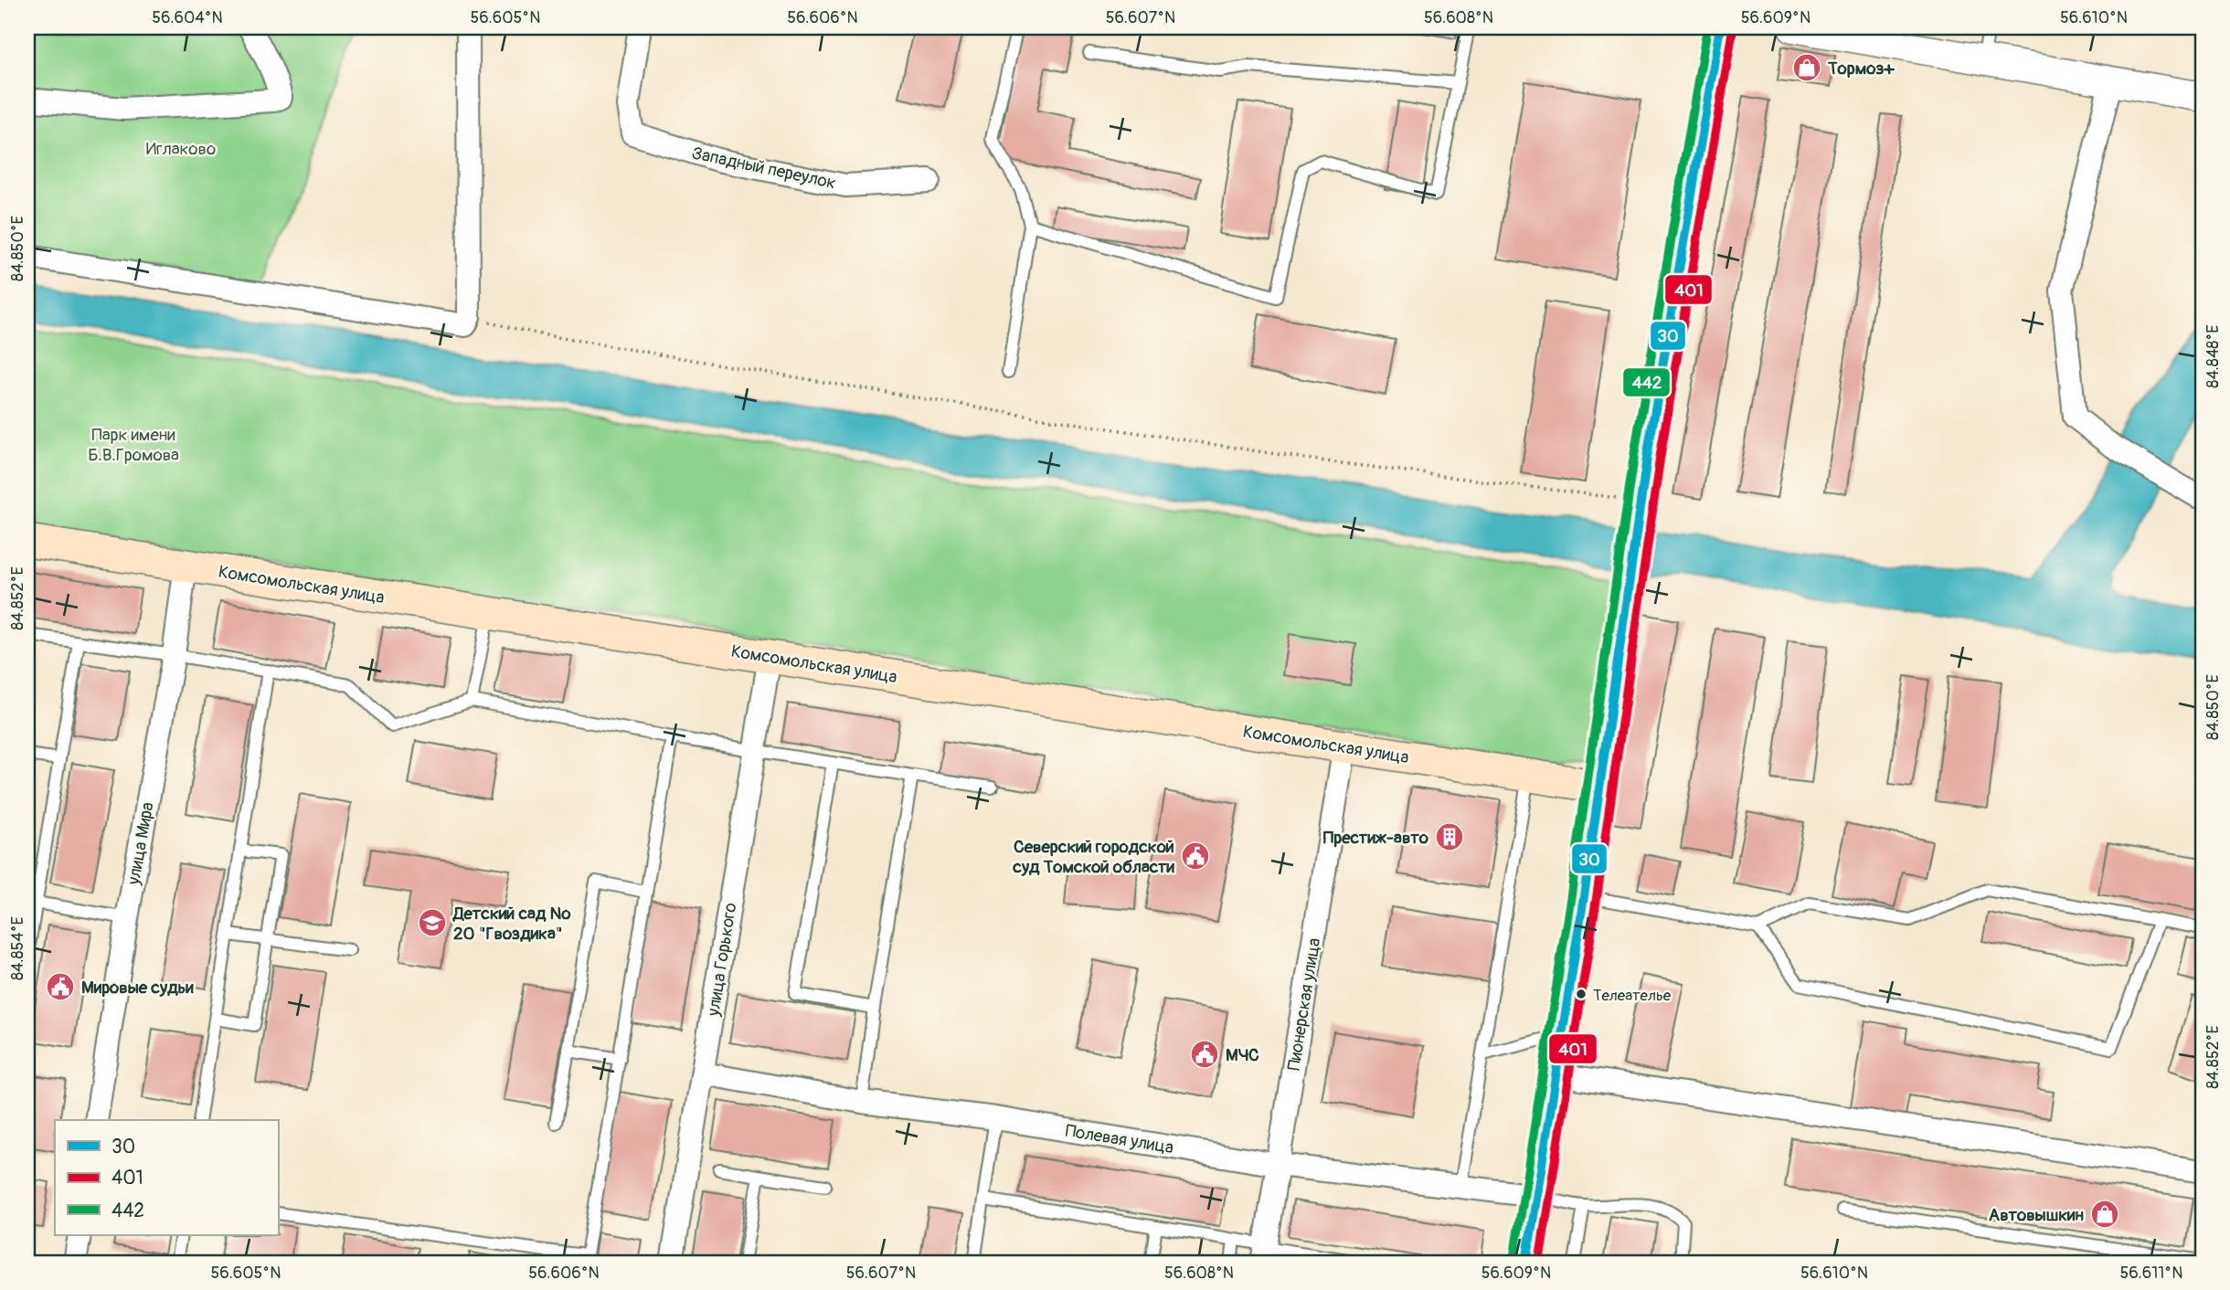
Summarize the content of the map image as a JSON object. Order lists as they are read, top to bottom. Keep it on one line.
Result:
{"streets":{"main road":["Комсомольская улица"],"street":["Западный переулок","улица Мира","улица Горького","Пионерская улица","Полевая улица"]},"crossings":[["Комсомольская улица","улица Мира"],["Комсомольская улица","улица Горького"],["Комсомольская улица","Пионерская улица"],["улица Горького","Полевая улица"],["Пионерская улица","Полевая улица"]],"parks":["Иглаково","Парк имени Б.В.Громова"],"places":{"shop":["Тормоз+","Автовышкин"],"building":["Престиж-авто"],"public building":["Северский городской суд Томской области","Мировые судьи","МЧС"],"school or university":["Детский сад № 20 \"Гвоздика\""],"other":["Телеателье"]},"lines":["transit line 30","transit line 442","transit line 401"],"legend":["30","401","442"],"coordinates":["56.604°N","56.605°N","56.606°N","56.607°N","56.608°N","56.609°N","56.610°N","84.850°E","84.848°E","84.852°E","84.854°E","56.611°N"]}
